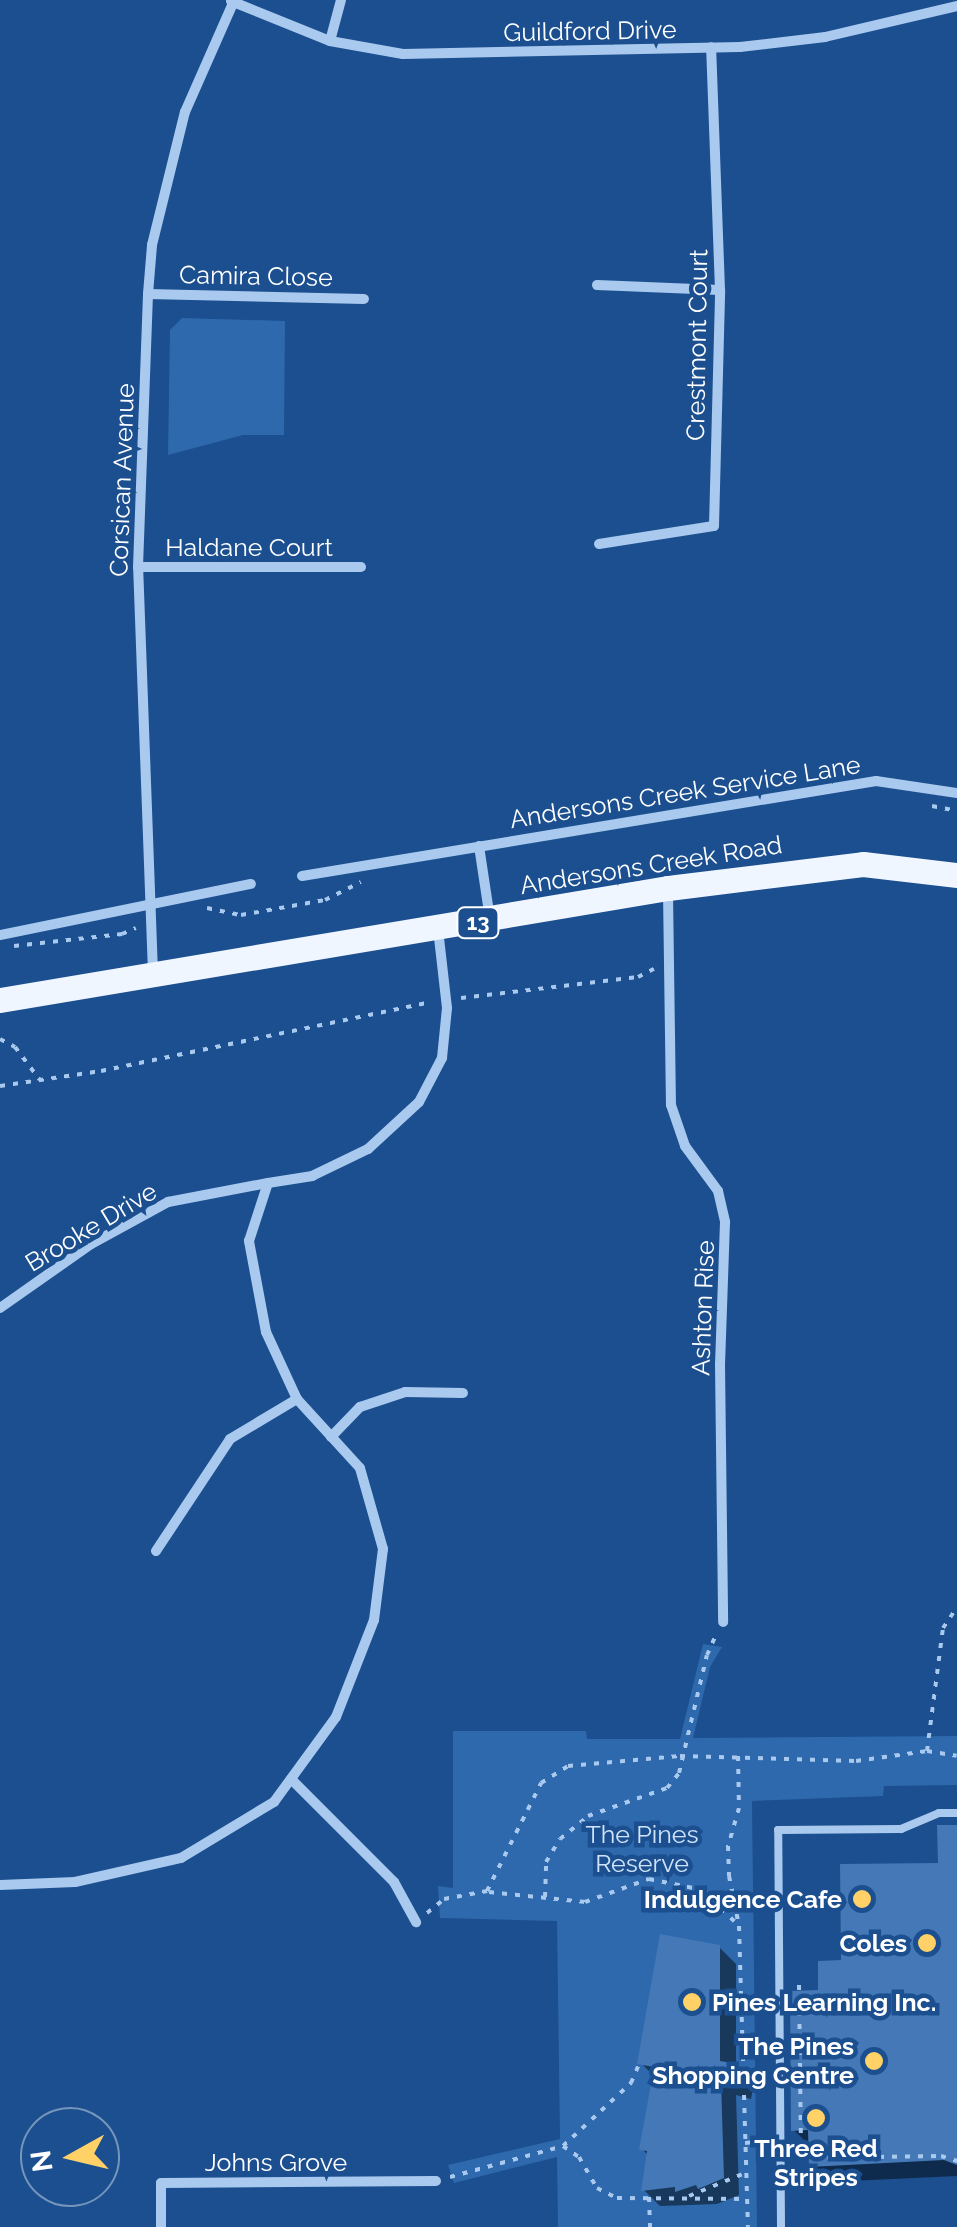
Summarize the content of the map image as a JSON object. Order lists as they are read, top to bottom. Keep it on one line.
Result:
{"streets":{"main road":["Andersons Creek Road","13"],"street":["Guildford Drive","Camira Close","Crestmont Court","Corsican Avenue","Haldane Court","Andersons Creek Service Lane","Brooke Drive","Ashton Rise","Johns Grove"]},"crossings":[["Guildford Drive","Crestmont Court"],["Guildford Drive","Corsican Avenue"],["Camira Close","Corsican Avenue"],["Corsican Avenue","Haldane Court"],["Corsican Avenue","Andersons Creek Road"],["Andersons Creek Service Lane","Andersons Creek Road"],["Andersons Creek Road","Brooke Drive"],["Andersons Creek Road","Ashton Rise"]],"parks":["The Pines Reserve"],"places":["Indulgence Cafe","Coles","Pines Learning Inc.","The Pines Shopping Centre","Three Red Stripes"],"north":"left"}
